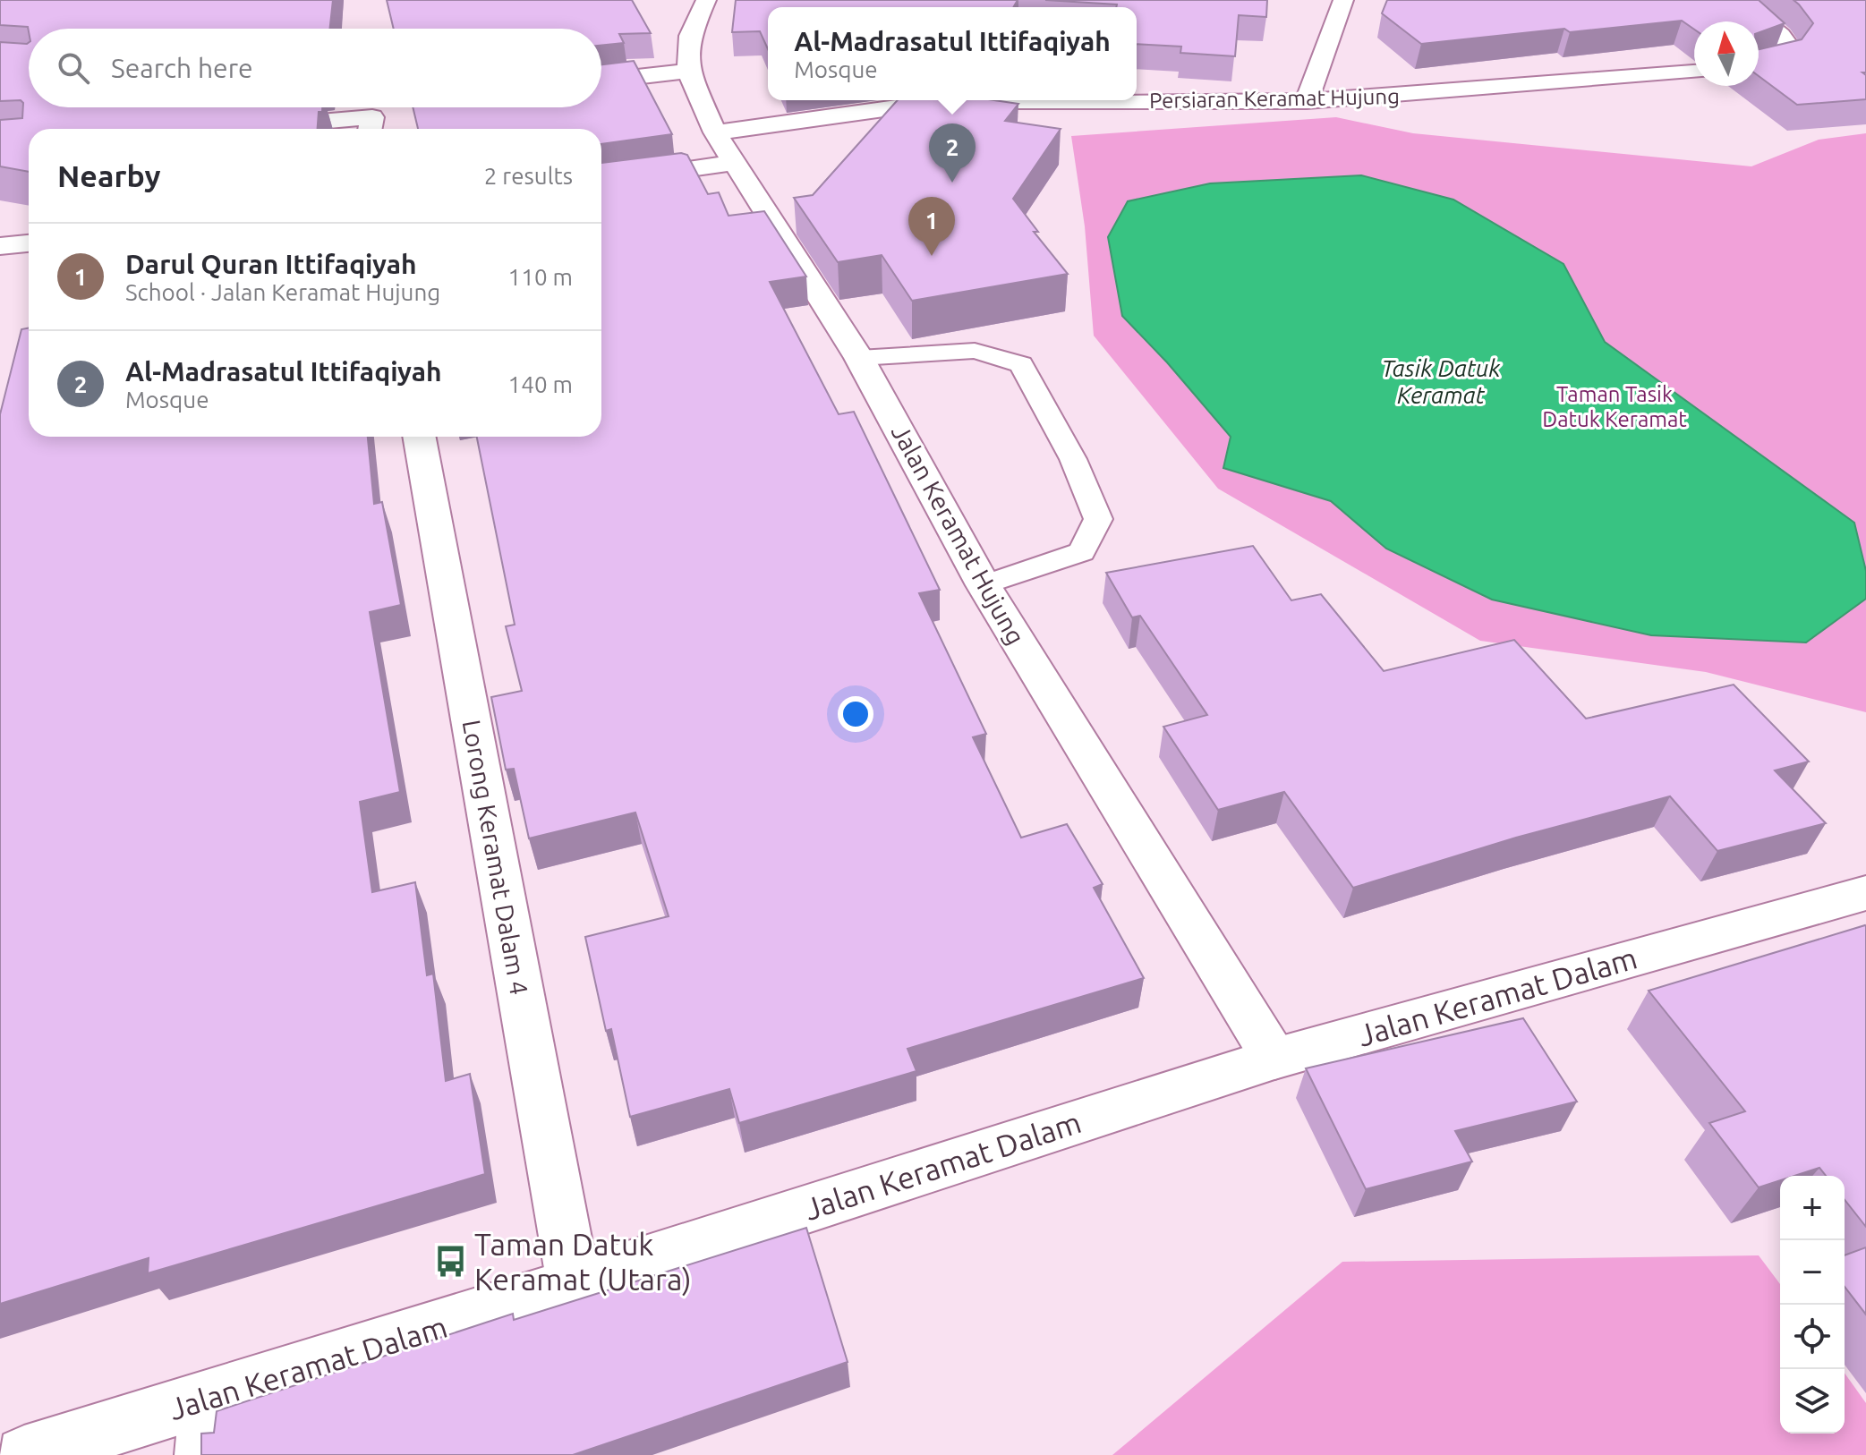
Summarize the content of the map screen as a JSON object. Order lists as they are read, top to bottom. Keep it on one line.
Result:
{"streets":{"street":["Persiaran Keramat Hujung","Jalan Keramat Hujung","Lorong Keramat Dalam 4","Jalan Keramat Dalam"]},"crossings":[["Persiaran Keramat Hujung","Jalan Keramat Hujung"],["Jalan Keramat Hujung","Jalan Keramat Dalam"],["Lorong Keramat Dalam 4","Jalan Keramat Dalam"]],"water":["Tasik Datuk Keramat"],"parks":["Taman Tasik Datuk Keramat"],"places":{"bus stop":["Taman Datuk Keramat (Utara)"]},"north":"top","page":{"popup":["Al-Madrasatul Ittifaqiyah","Mosque"],"search":"Search here","pins":["2","1"],"heading":["Nearby","2 results"],"list":[{"mark":"1","name":"Darul Quran Ittifaqiyah","note":"School · Jalan Keramat Hujung","value":"110 m"},{"mark":"2","name":"Al-Madrasatul Ittifaqiyah","note":"Mosque","value":"140 m"}],"map_buttons":["+","−"]}}
